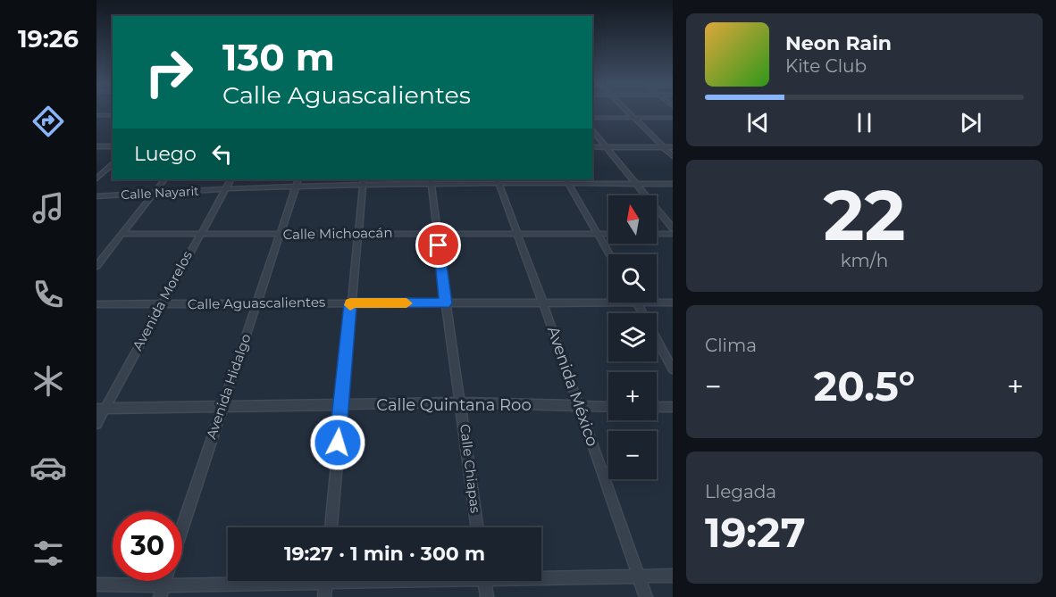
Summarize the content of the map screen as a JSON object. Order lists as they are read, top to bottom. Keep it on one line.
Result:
{"streets":{"street":["Calle Nayarit","Calle Michoacán","Avenida Morelos","Calle Aguascalientes","Avenida Hidalgo","Avenida México","Calle Quintana Roo","Calle Chiapas"]},"crossings":[["Calle Nayarit","Avenida Morelos"],["Calle Nayarit","Avenida Hidalgo"],["Calle Nayarit","Avenida México"],["Calle Nayarit","Calle Chiapas"],["Calle Michoacán","Avenida Morelos"],["Calle Michoacán","Avenida Hidalgo"],["Calle Michoacán","Avenida México"],["Calle Michoacán","Calle Chiapas"],["Avenida Morelos","Calle Aguascalientes"],["Avenida Morelos","Calle Quintana Roo"],["Calle Aguascalientes","Avenida Hidalgo"],["Calle Aguascalientes","Avenida México"],["Calle Aguascalientes","Calle Chiapas"],["Avenida Hidalgo","Calle Quintana Roo"],["Avenida México","Calle Quintana Roo"],["Calle Quintana Roo","Calle Chiapas"]],"north":"top","page":{"tabs":"19:26","turn":["130 m","Calle Aguascalientes"],"song":["Neon Rain","Kite Club"],"then":"Luego","tile":[["22","km/h"],"Clima",["Llegada","19:27"]],"map_buttons":["+","−"],"heat":["−","20.5°","+"],"limit":"30","trip":"19:27 · 1 min · 300 m"}}
